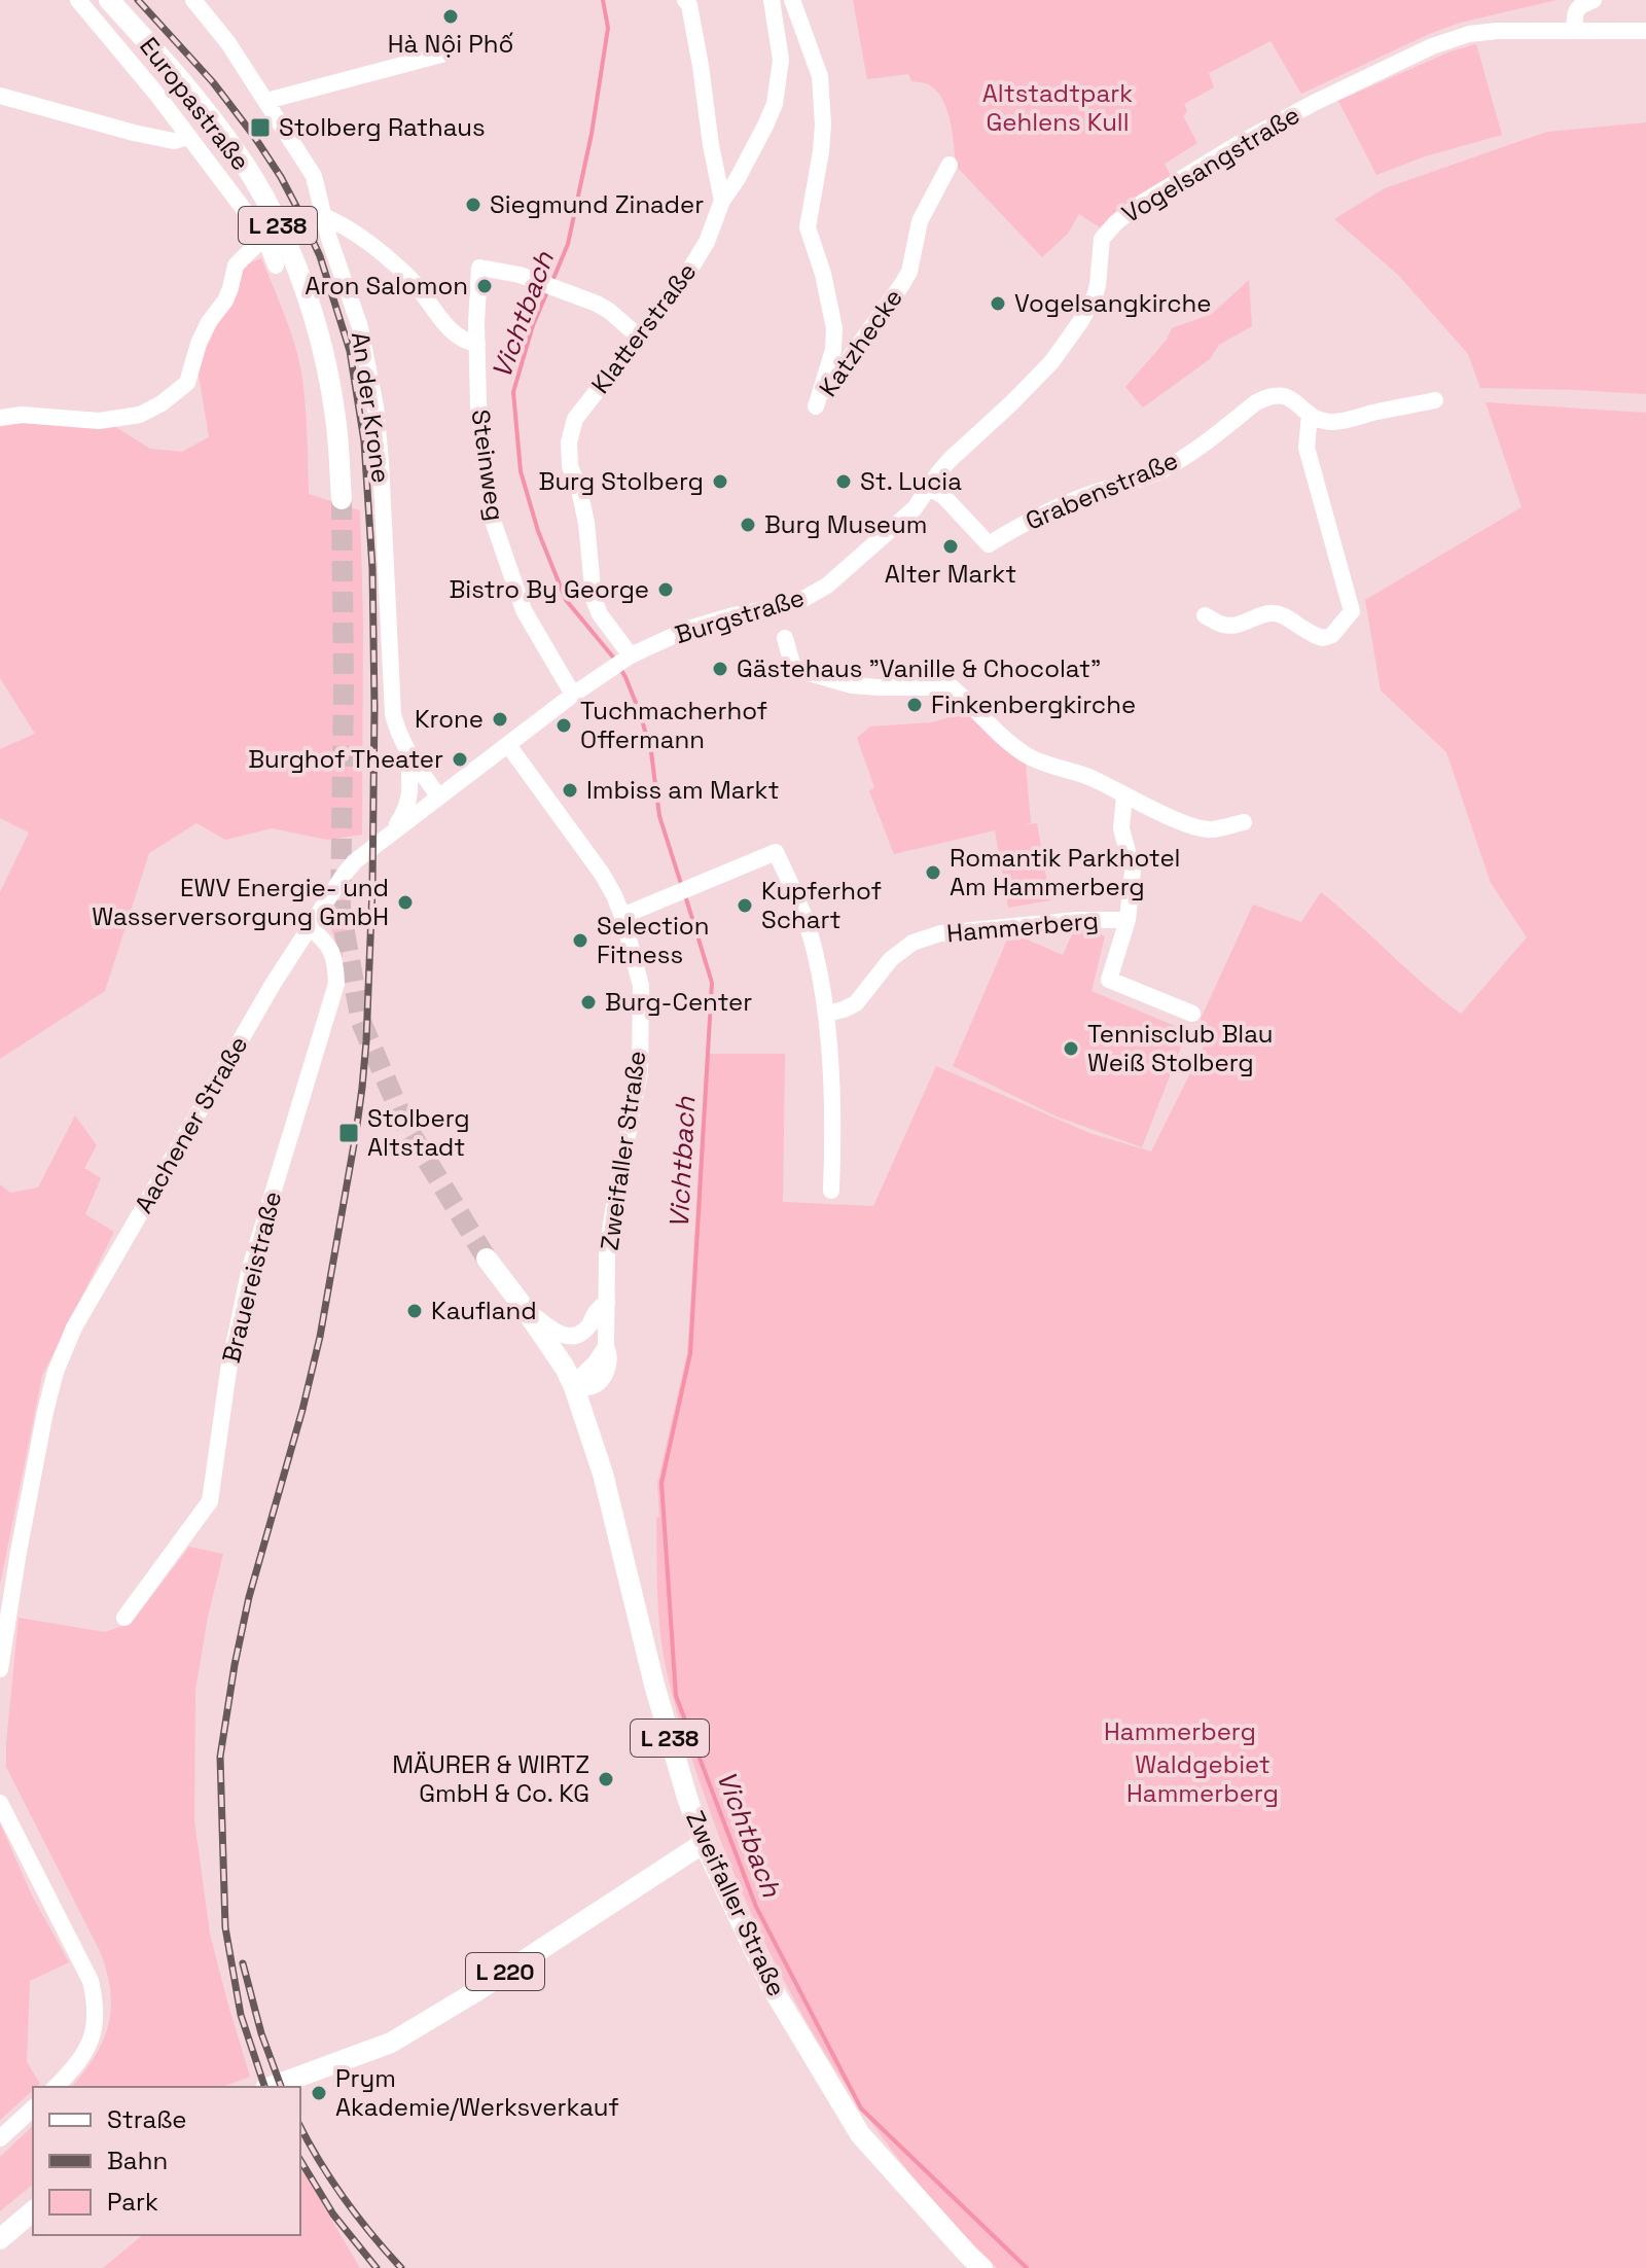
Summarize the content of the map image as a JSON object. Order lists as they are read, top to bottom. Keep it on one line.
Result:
{"streets":{"main road":["Europastraße","L 238","Zweifaller Straße","L 220"],"street":["Vogelsangstraße","Klatterstraße","Katzhecke","An der Krone","Steinweg","Grabenstraße","Burgstraße","Hammerberg","Aachener Straße","Brauereistraße"]},"crossings":[["Vogelsangstraße","Grabenstraße"],["Vogelsangstraße","Burgstraße"],["L 238","Zweifaller Straße"],["Klatterstraße","Steinweg"],["Klatterstraße","Burgstraße"],["An der Krone","Aachener Straße"],["Steinweg","Burgstraße"],["Steinweg","Aachener Straße"],["Grabenstraße","Burgstraße"],["Burgstraße","Aachener Straße"],["Aachener Straße","Zweifaller Straße"],["Aachener Straße","Brauereistraße"],["Zweifaller Straße","L 220"]],"water":["Vichtbach"],"parks":["Altstadtpark Gehlens Kull","Hammerberg","Waldgebiet Hammerberg"],"places":{"other":["Hà Nội Phố","Siegmund Zinader","Aron Salomon","Vogelsangkirche","Burg Stolberg","St. Lucia","Burg Museum","Alter Markt","Bistro By George","Gästehaus \"Vanille & Chocolat\"","Finkenbergkirche","Krone","Tuchmacherhof Offermann","Burghof Theater","Imbiss am Markt","Romantik Parkhotel Am Hammerberg","EWV Energie- und Wasserversorgung GmbH","Kupferhof Schart","Selection Fitness","Burg-Center","Tennisclub Blau Weiß Stolberg","Kaufland","MÄURER & WIRTZ GmbH & Co. KG","Prym Akademie/Werksverkauf"],"transit":["Stolberg Rathaus","Stolberg Altstadt"]},"legend":["Straße","Bahn","Park"]}
